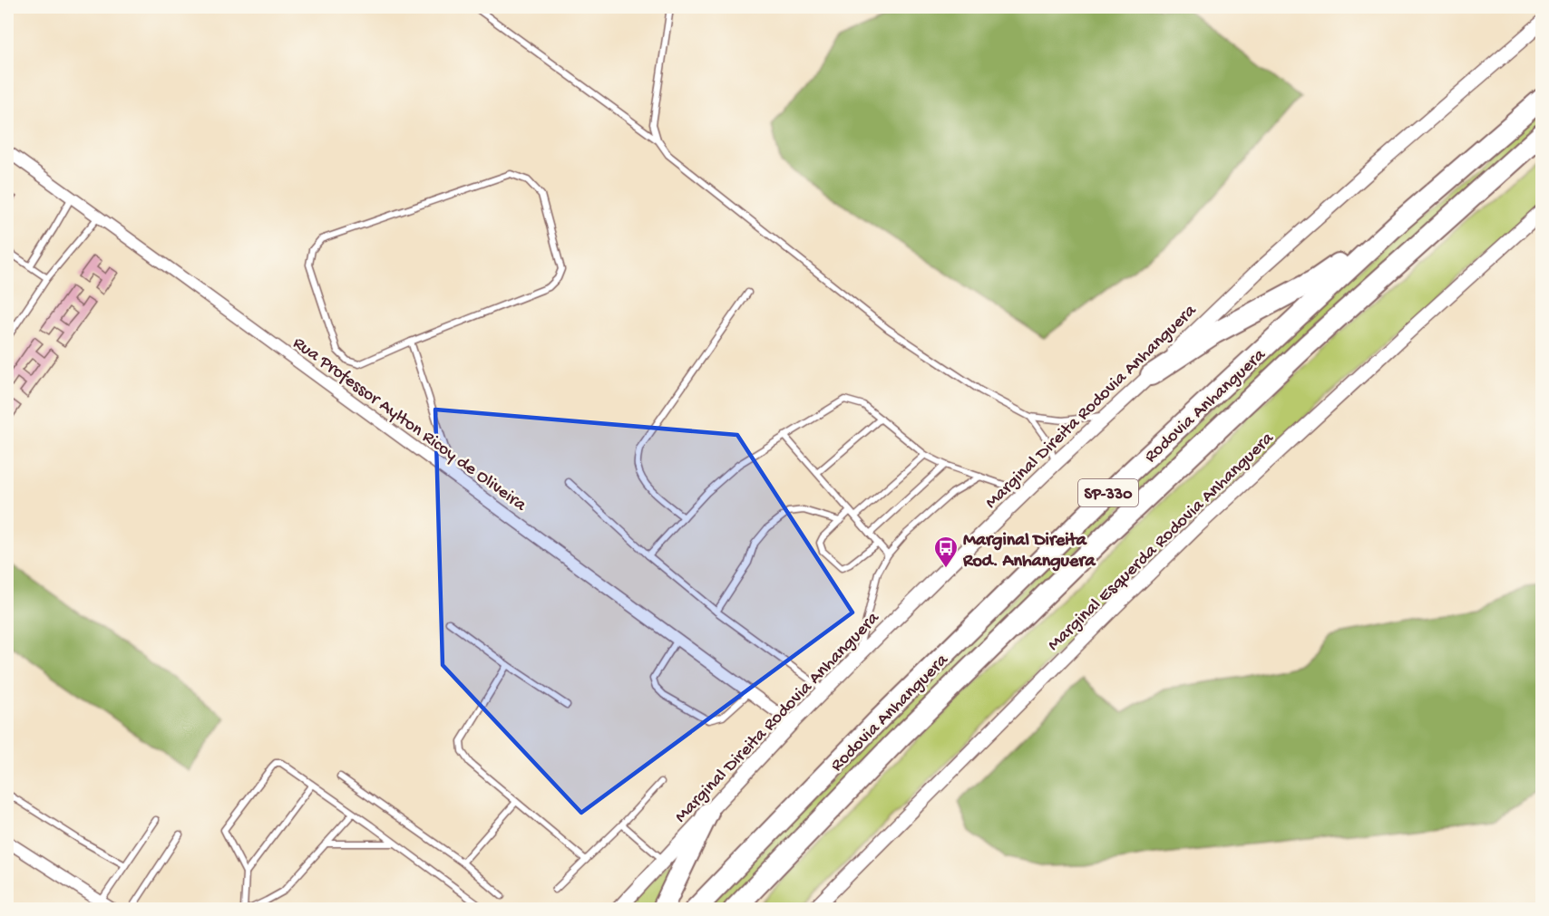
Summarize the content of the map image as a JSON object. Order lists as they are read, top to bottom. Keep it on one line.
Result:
{"streets":{"highway":["Rodovia Anhanguera","SP-330"],"street":["Marginal Direita Rodovia Anhanguera","Rua Professor Aylton Ricoy de Oliveira","Marginal Esquerda Rodovia Anhanguera"]},"crossings":[["Marginal Direita Rodovia Anhanguera","Rua Professor Aylton Ricoy de Oliveira"]],"places":{"bus stop":["Marginal Direita Rod. Anhanguera"]}}
